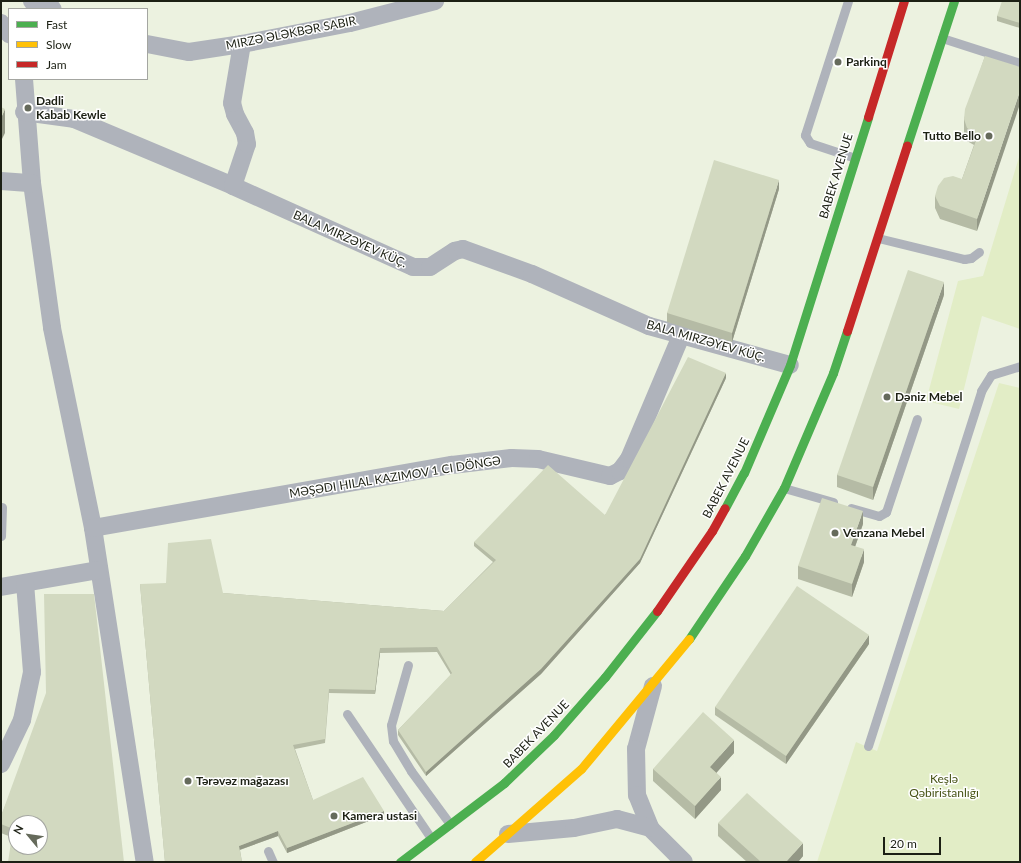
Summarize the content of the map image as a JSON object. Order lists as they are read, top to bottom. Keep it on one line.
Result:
{"streets":{"main road":["BABEK AVENUE"],"street":["MIRZƏ ƏLƏKBƏR SABIR","BALA MIRZƏYEV KÜÇ."]},"crossings":[["BABEK AVENUE","BALA MIRZƏYEV KÜÇ."]],"parks":["Keşlə Qəbiristanlığı"],"places":["Parkinq","Dadli Kabab Kewle","Tutto Bello","Dəniz Mebel","Venzana Mebel","Tərəvəz mağazası","Kamera ustasi"],"legend":["Fast","Slow","Jam"],"scale_bar":"20 m","north":"top left"}
